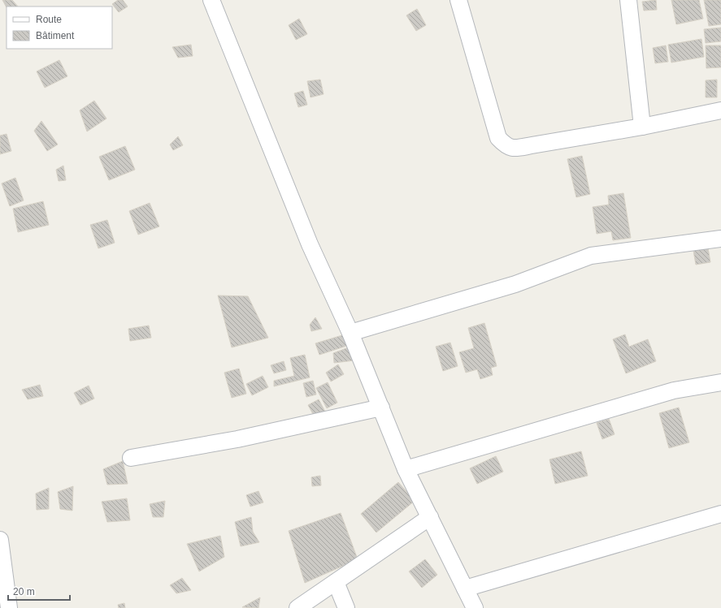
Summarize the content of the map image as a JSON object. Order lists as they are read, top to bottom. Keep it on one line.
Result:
{"legend":["Route","Bâtiment"],"scale_bar":"20 m"}
